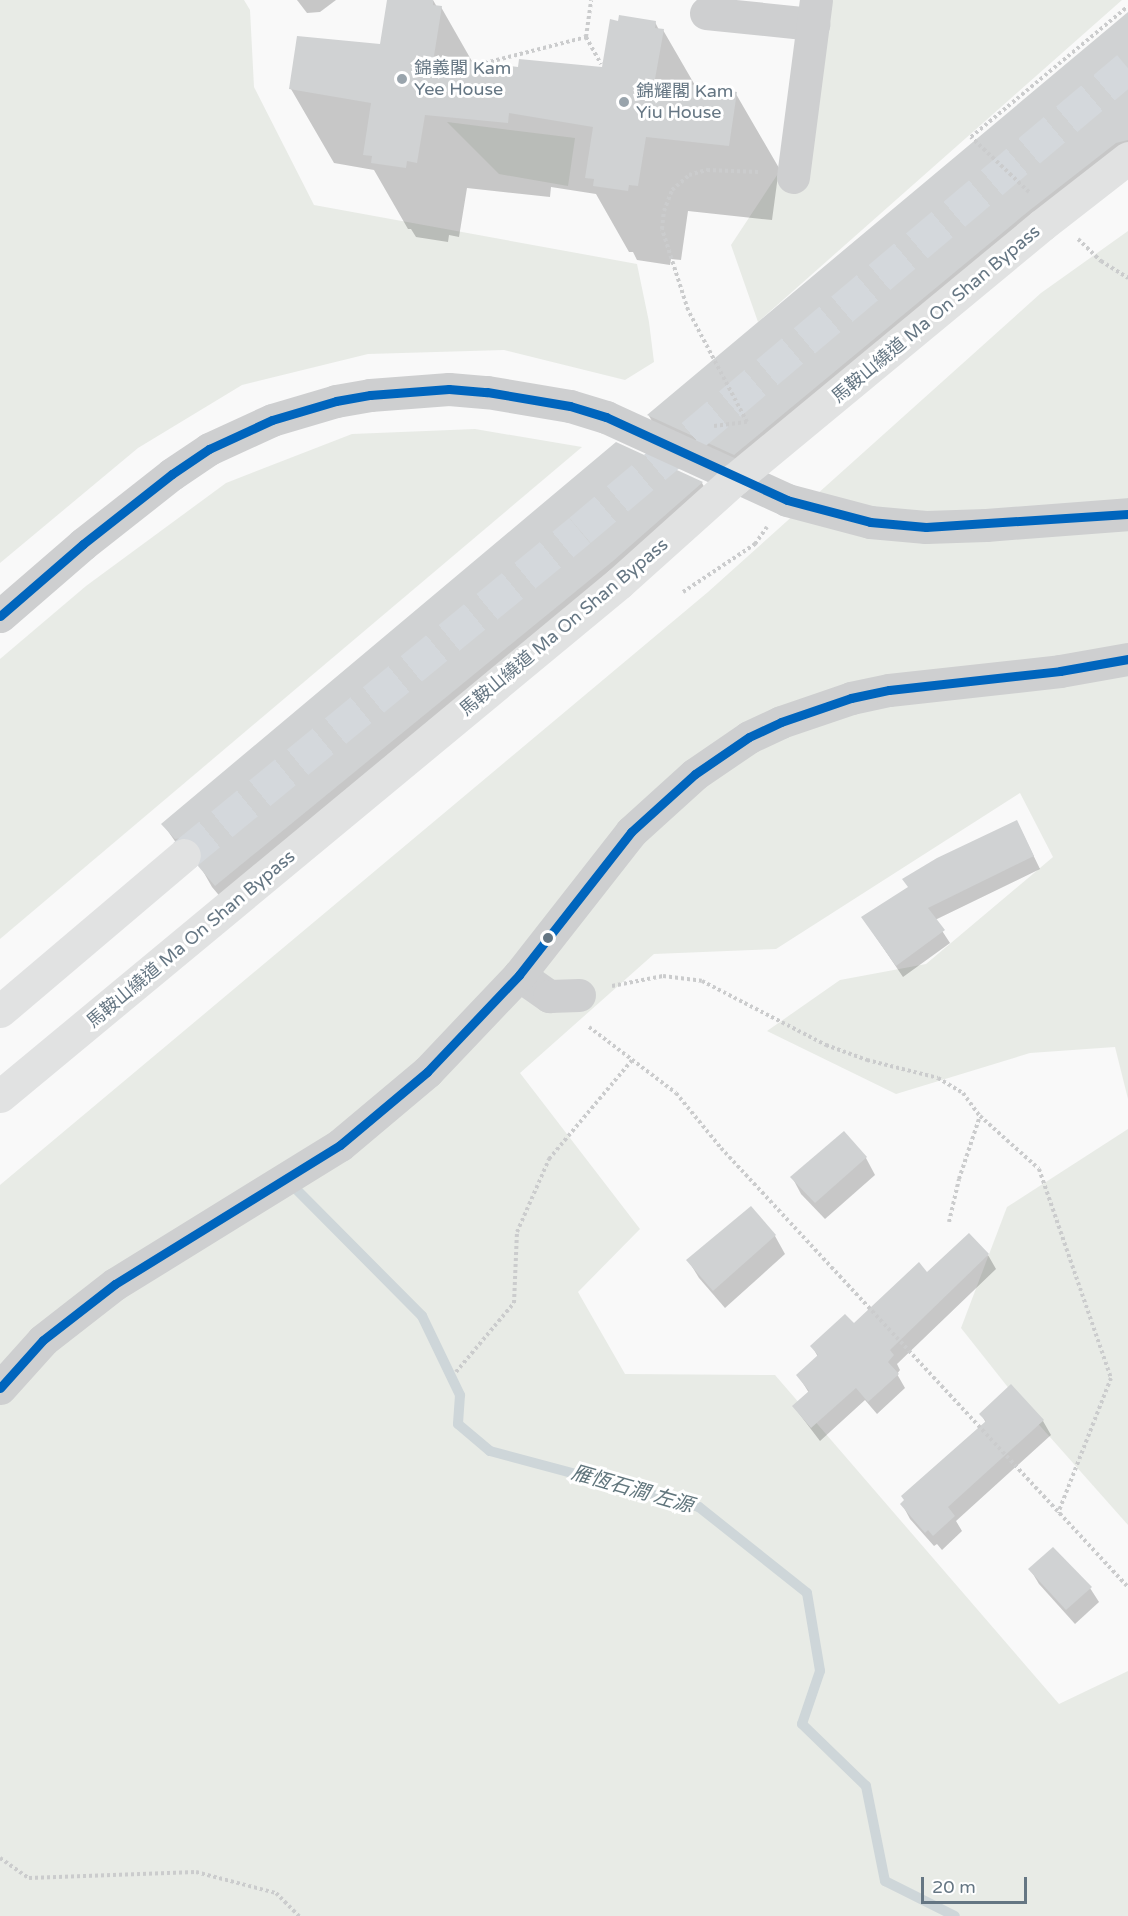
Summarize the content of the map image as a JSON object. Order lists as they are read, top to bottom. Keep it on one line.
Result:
{"streets":{"main road":["馬鞍山繞道 Ma On Shan Bypass"]},"water":["雁恆石澗 左源"],"places":["錦義閣 Kam Yee House","錦耀閣 Kam Yiu House"],"scale_bar":"20 m"}
